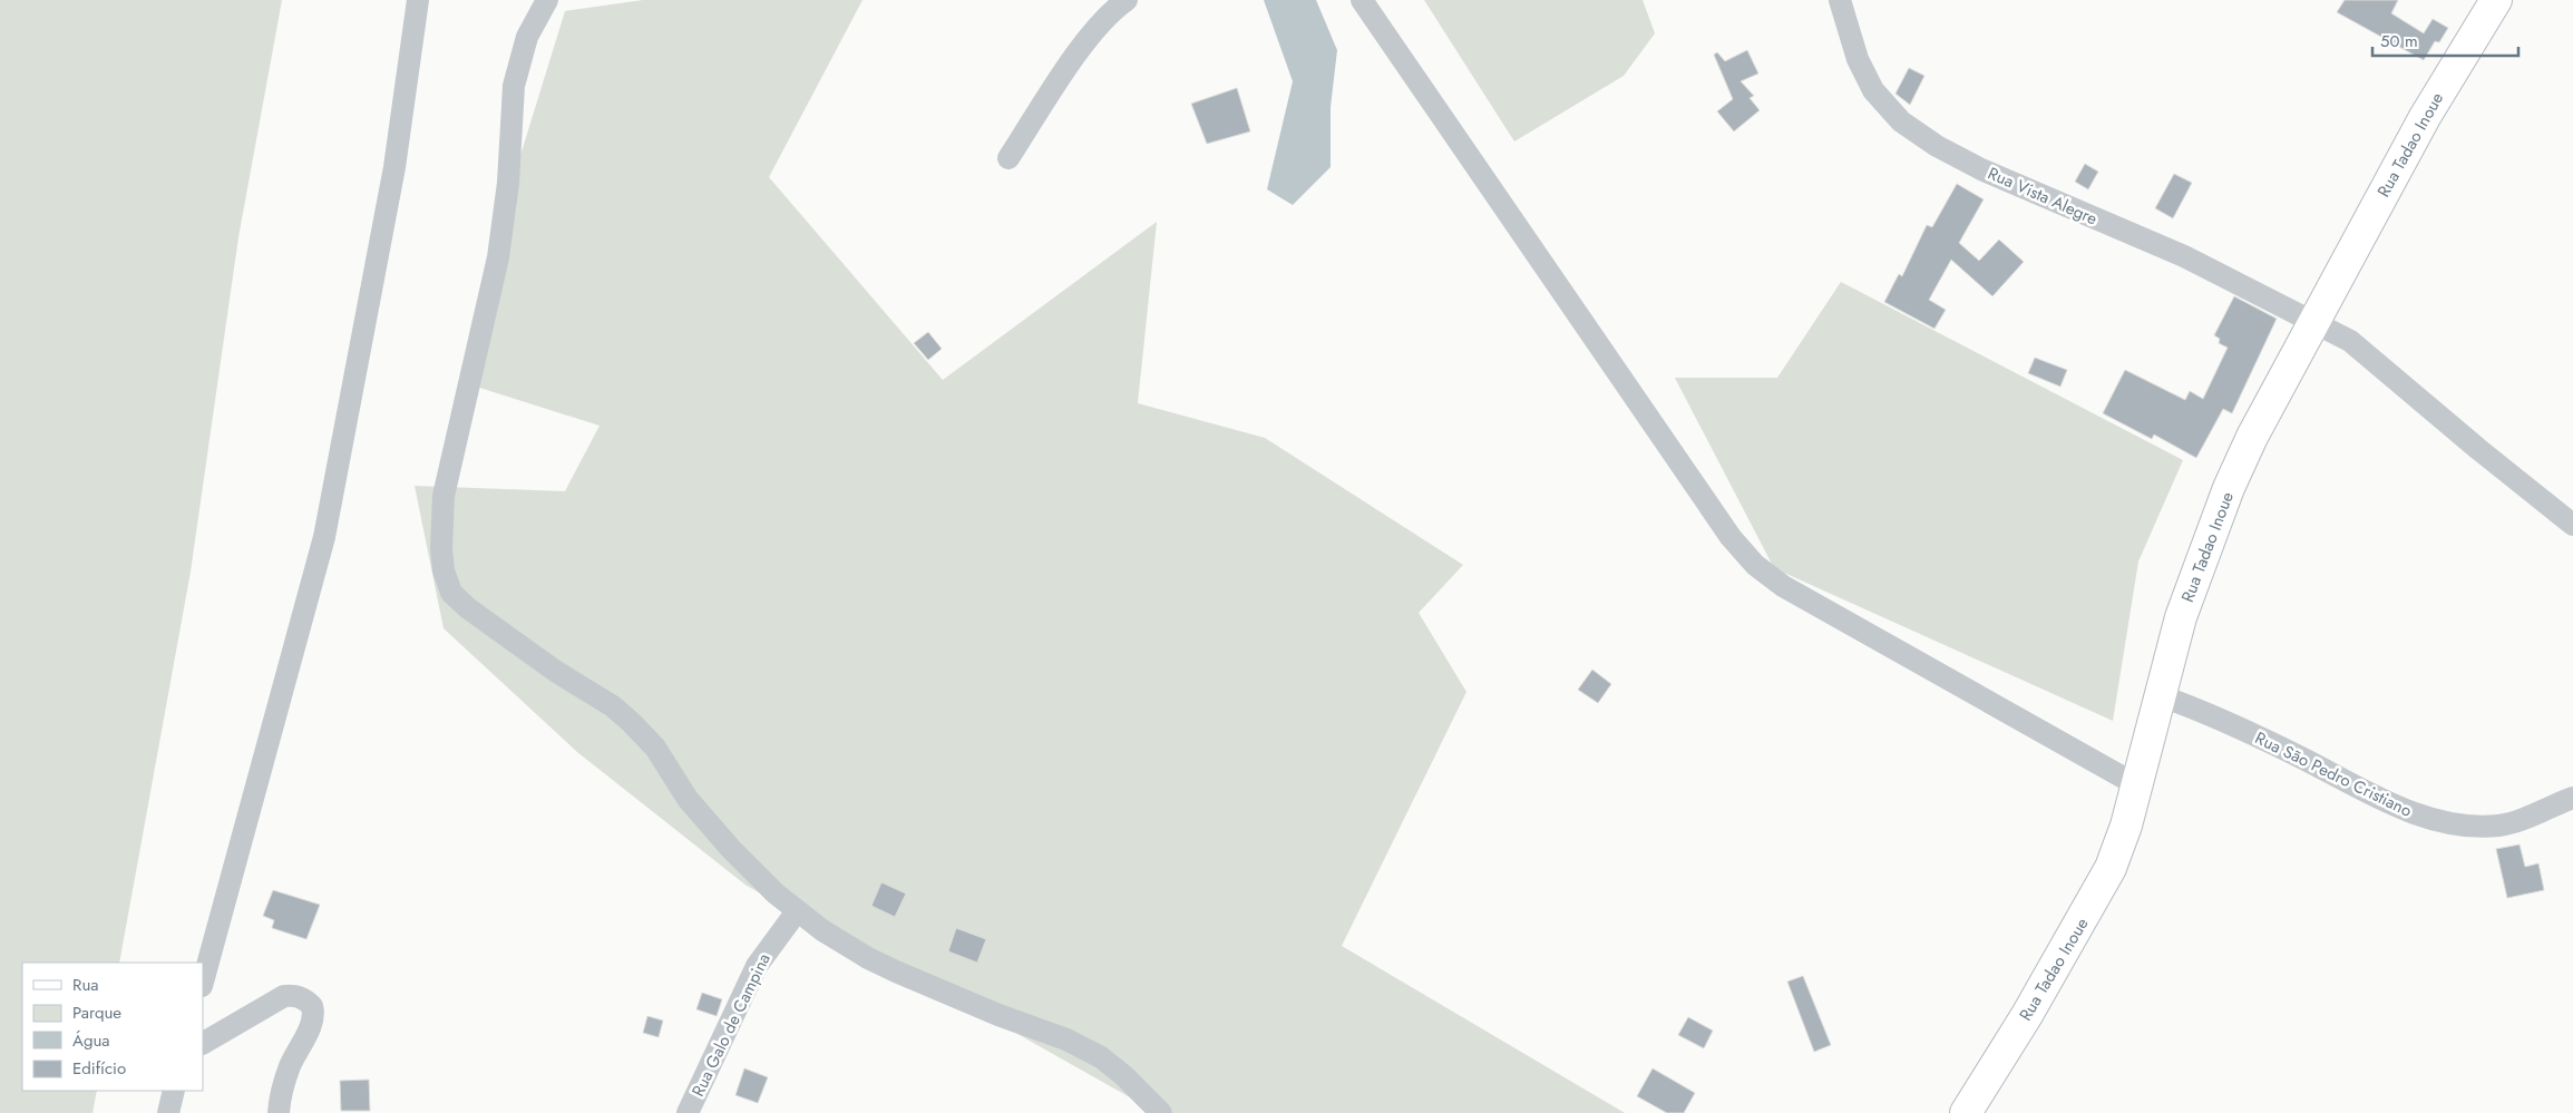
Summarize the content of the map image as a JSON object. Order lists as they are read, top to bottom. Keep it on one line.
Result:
{"streets":{"street":["Rua Tadao Inoue","Rua Vista Alegre","Rua São Pedro Cristiano","Rua Galo de Campina"]},"crossings":[["Rua Tadao Inoue","Rua Vista Alegre"],["Rua Tadao Inoue","Rua São Pedro Cristiano"]],"legend":["Rua","Parque","Água","Edifício"],"scale_bar":"50 m"}
